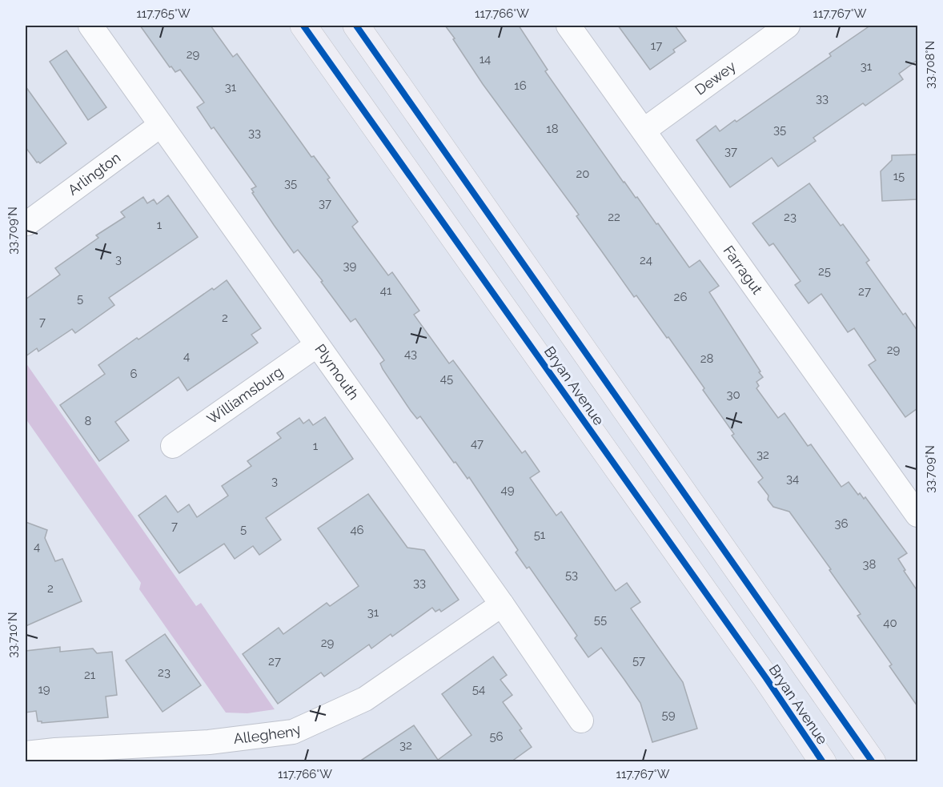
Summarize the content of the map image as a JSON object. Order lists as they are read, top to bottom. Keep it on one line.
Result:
{"streets":{"main road":["Bryan Avenue"],"street":["Dewey","Arlington","Farragut","Plymouth","Williamsburg","Allegheny"]},"crossings":[["Dewey","Farragut"],["Arlington","Plymouth"],["Plymouth","Williamsburg"],["Plymouth","Allegheny"]],"house_numbers":["17","29","14","31","16","31","33","18","35","33","37","20","15","35","37","22","23","1","3","24","39","25","41","27","26","5","2","7","29","43","4","28","6","45","30","8","47","1","32","34","3","49","36","7","5","46","51","4","38","53","33","2","31","55","40","29","57","27","23","21","19","54","59","56","32"],"coordinates":["117.765°W","117.766°W","117.767°W","33.708°N","33.709°N","33.710°N"]}
